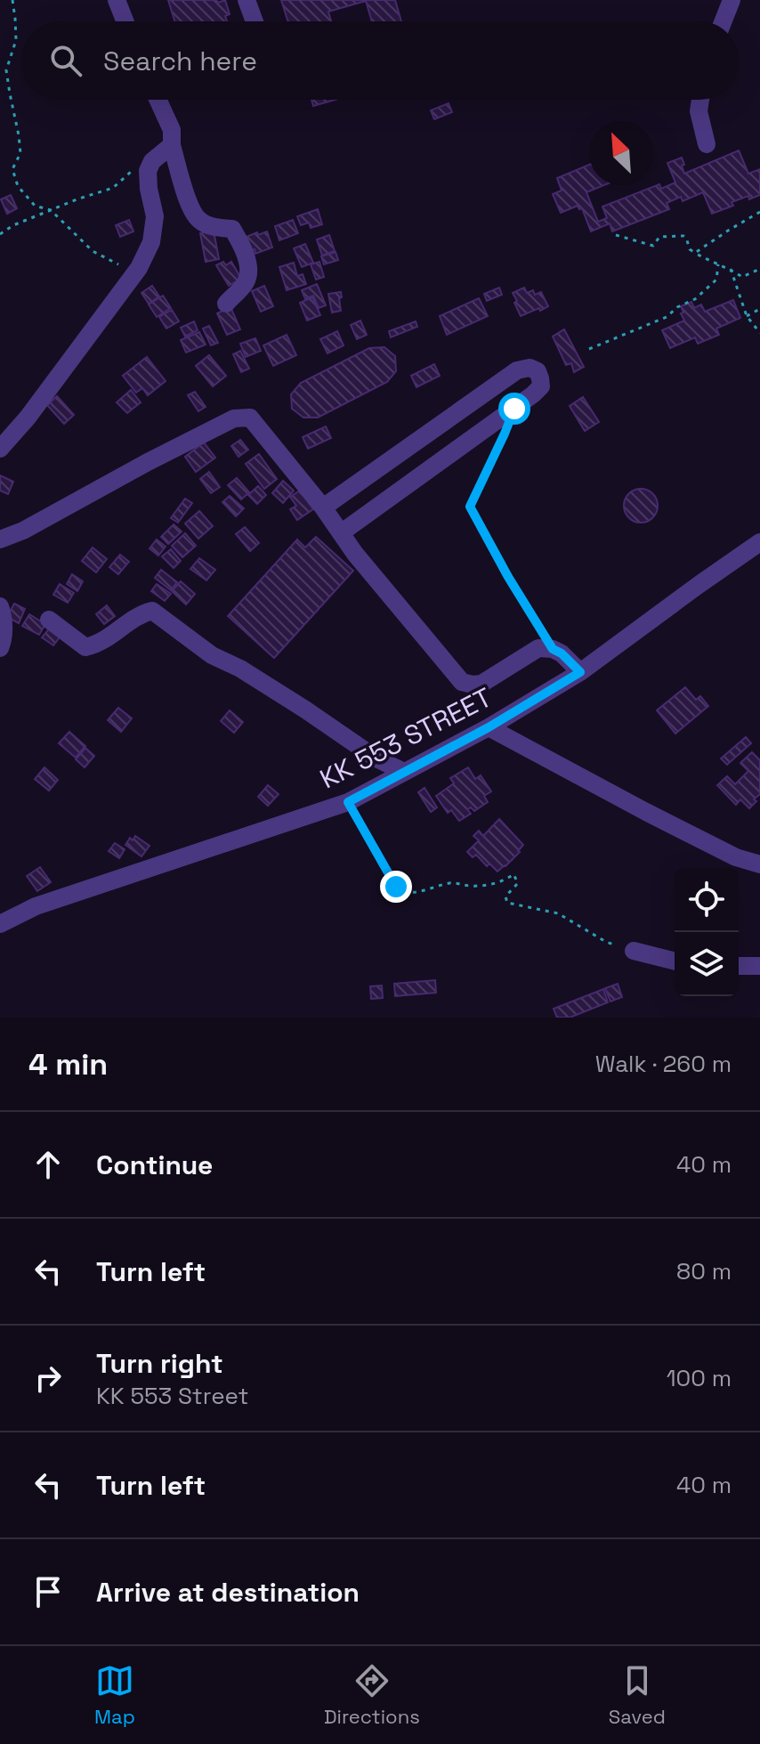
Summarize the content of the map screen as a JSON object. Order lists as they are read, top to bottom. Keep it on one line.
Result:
{"streets":{"street":["KK 553 STREET"]},"north":"top left","page":{"search":"Search here","heading":["4 min","Walk · 260 m"],"list":[["Continue","40 m"],["Turn left","80 m"],["Turn right","KK 553 Street","100 m"],["Turn left","40 m"],"Arrive at destination"],"nav":["Map","Directions","Saved"]}}
